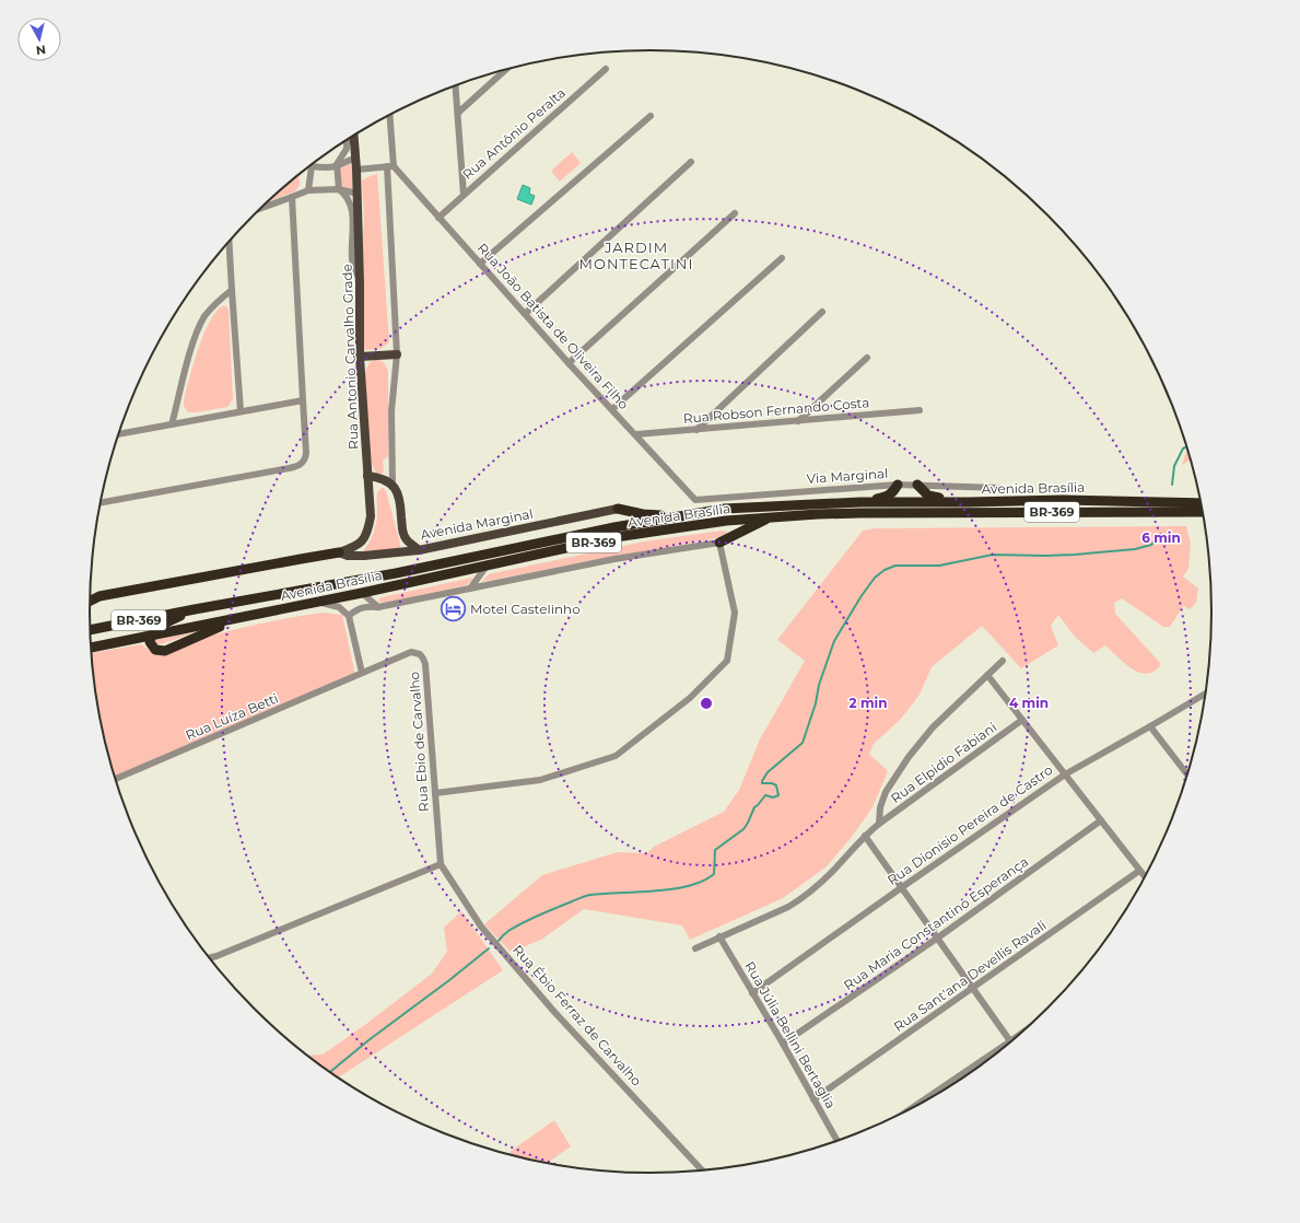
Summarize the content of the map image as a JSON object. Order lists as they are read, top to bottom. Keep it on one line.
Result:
{"streets":{"highway":["Avenida Brasília","BR-369"],"main road":["Rua Antonio Carvalho Grade","Avenida Marginal"],"street":["Rua Antônio Peralta","Rua João Batista de Oliveira Filho","Rua Robson Fernando Costa","Via Marginal","Rua Luíza Betti","Rua Ebio de Carvalho","Rua Elpidio Fabiani","Rua Dionísio Pereira de Castro","Rua Maria Constantino Esperança","Rua Sant'ana Devellis Ravali","Rua Ébio Ferraz de Carvalho","Rua Júlia Bellini Bertaglia"]},"crossings":[["Rua Antônio Peralta","Rua João Batista de Oliveira Filho"],["Rua João Batista de Oliveira Filho","Rua Robson Fernando Costa"],["Rua João Batista de Oliveira Filho","Via Marginal"],["Rua Antonio Carvalho Grade","Avenida Marginal"],["Rua Luíza Betti","Rua Ebio de Carvalho"],["Rua Ebio de Carvalho","Rua Ébio Ferraz de Carvalho"],["Rua Elpidio Fabiani","Rua Júlia Bellini Bertaglia"],["Rua Dionísio Pereira de Castro","Rua Júlia Bellini Bertaglia"],["Rua Maria Constantino Esperança","Rua Júlia Bellini Bertaglia"],["Rua Sant'ana Devellis Ravali","Rua Júlia Bellini Bertaglia"]],"districts":["JARDIM MONTECATINI"],"places":{"hotel":["Motel Castelinho"]},"north":"bottom","rings":["6 min","2 min","4 min"]}
